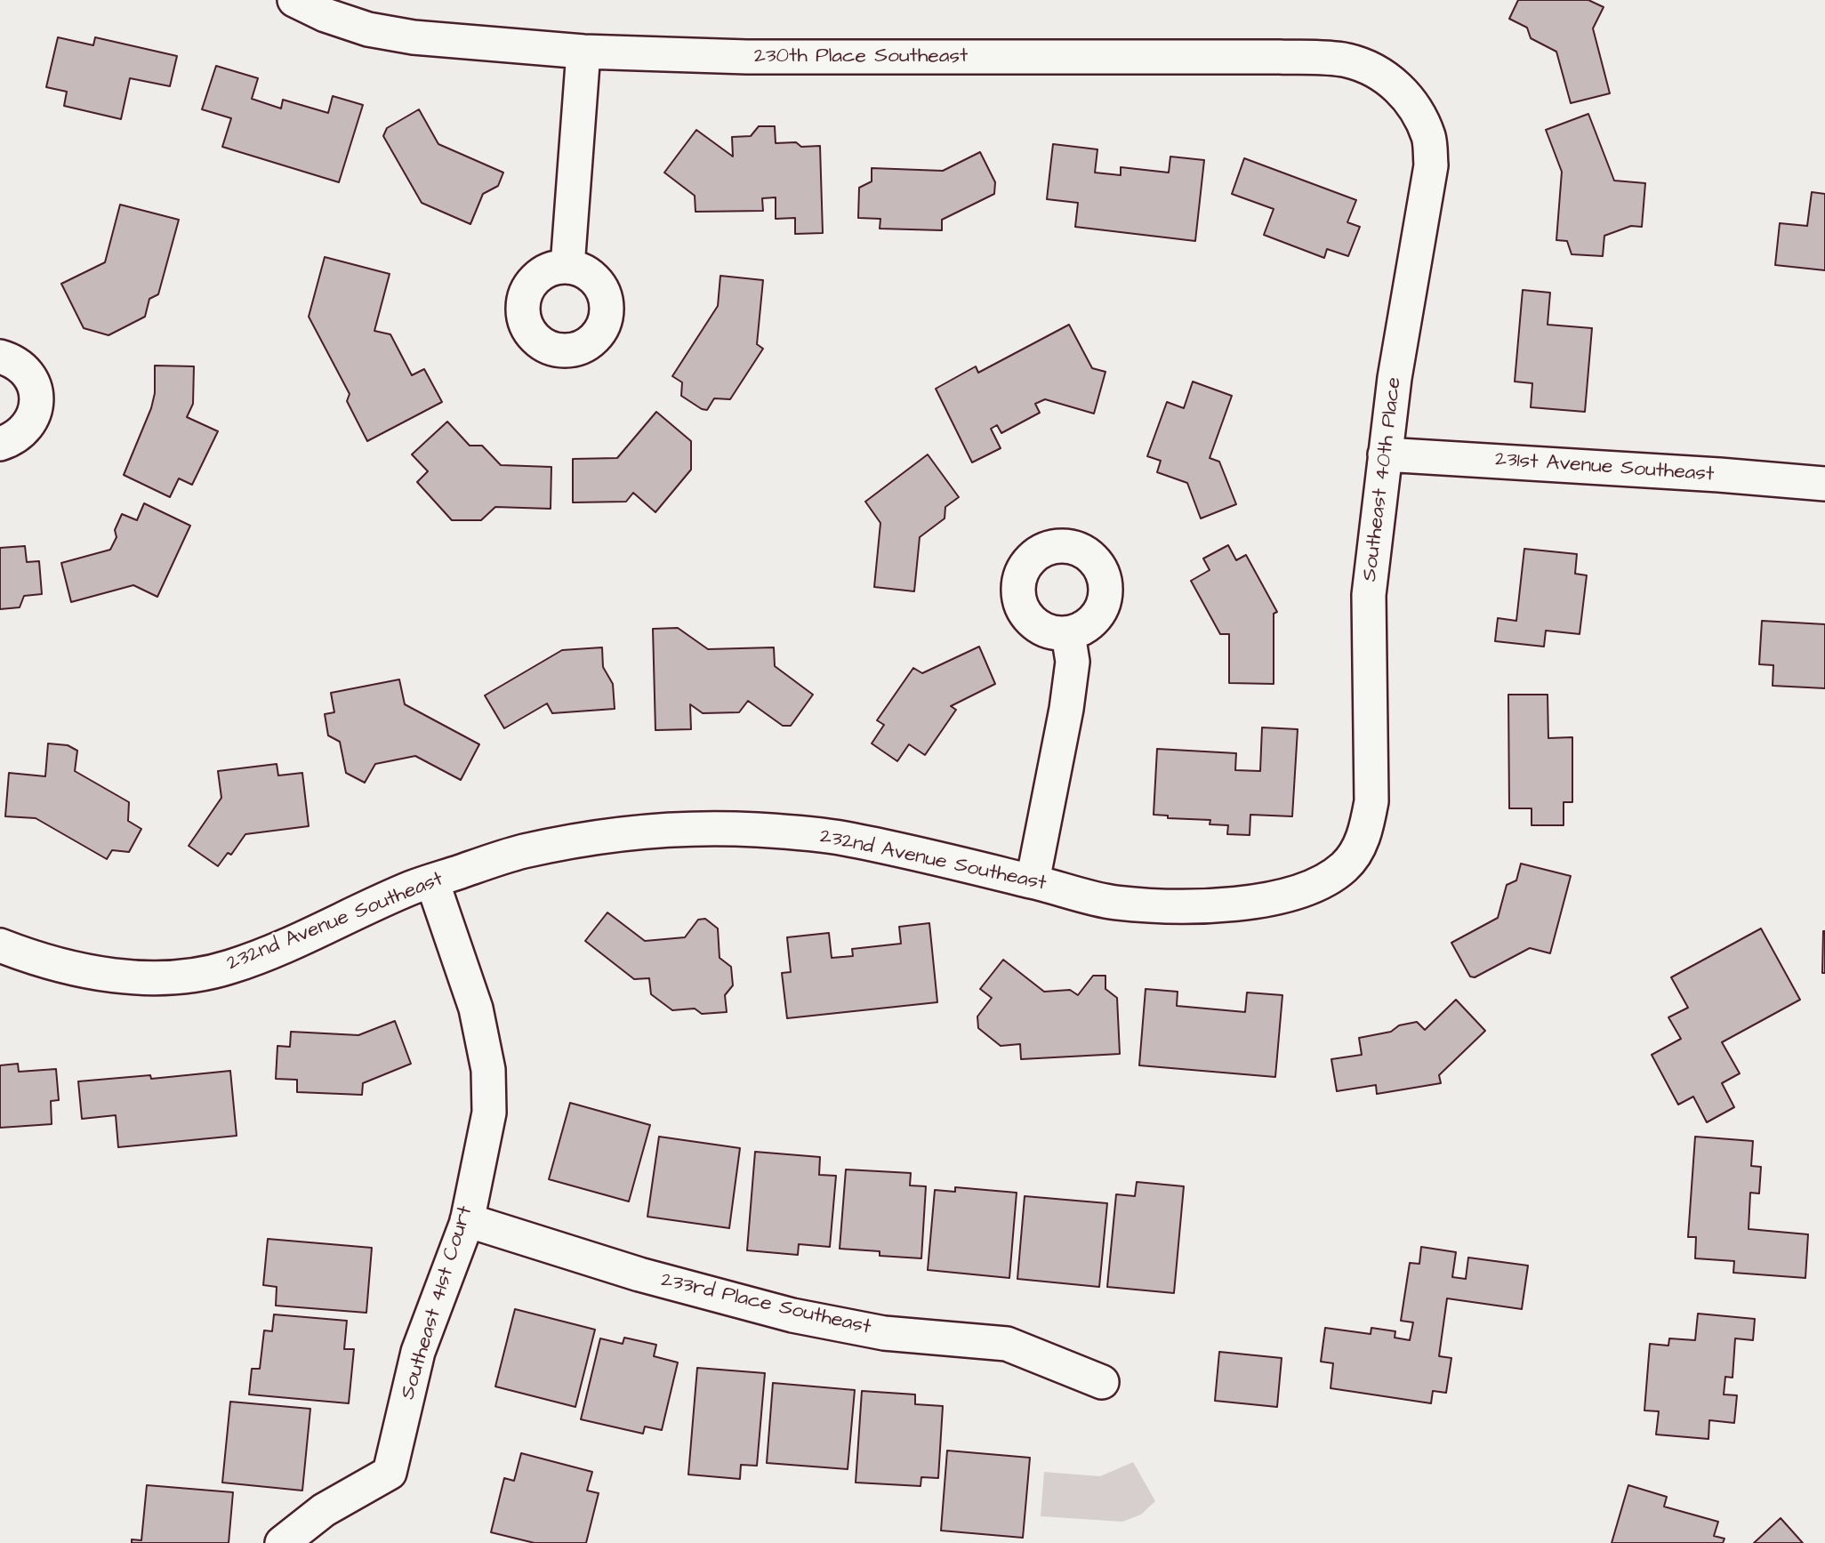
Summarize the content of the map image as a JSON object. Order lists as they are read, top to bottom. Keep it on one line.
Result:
{"streets":{"street":["230th Place Southeast","231st Avenue Southeast","Southeast 40th Place","232nd Avenue Southeast","Southeast 41st Court","233rd Place Southeast"]},"crossings":[["230th Place Southeast","Southeast 40th Place"],["231st Avenue Southeast","Southeast 40th Place"],["Southeast 40th Place","232nd Avenue Southeast"],["232nd Avenue Southeast","Southeast 41st Court"],["Southeast 41st Court","233rd Place Southeast"]]}
